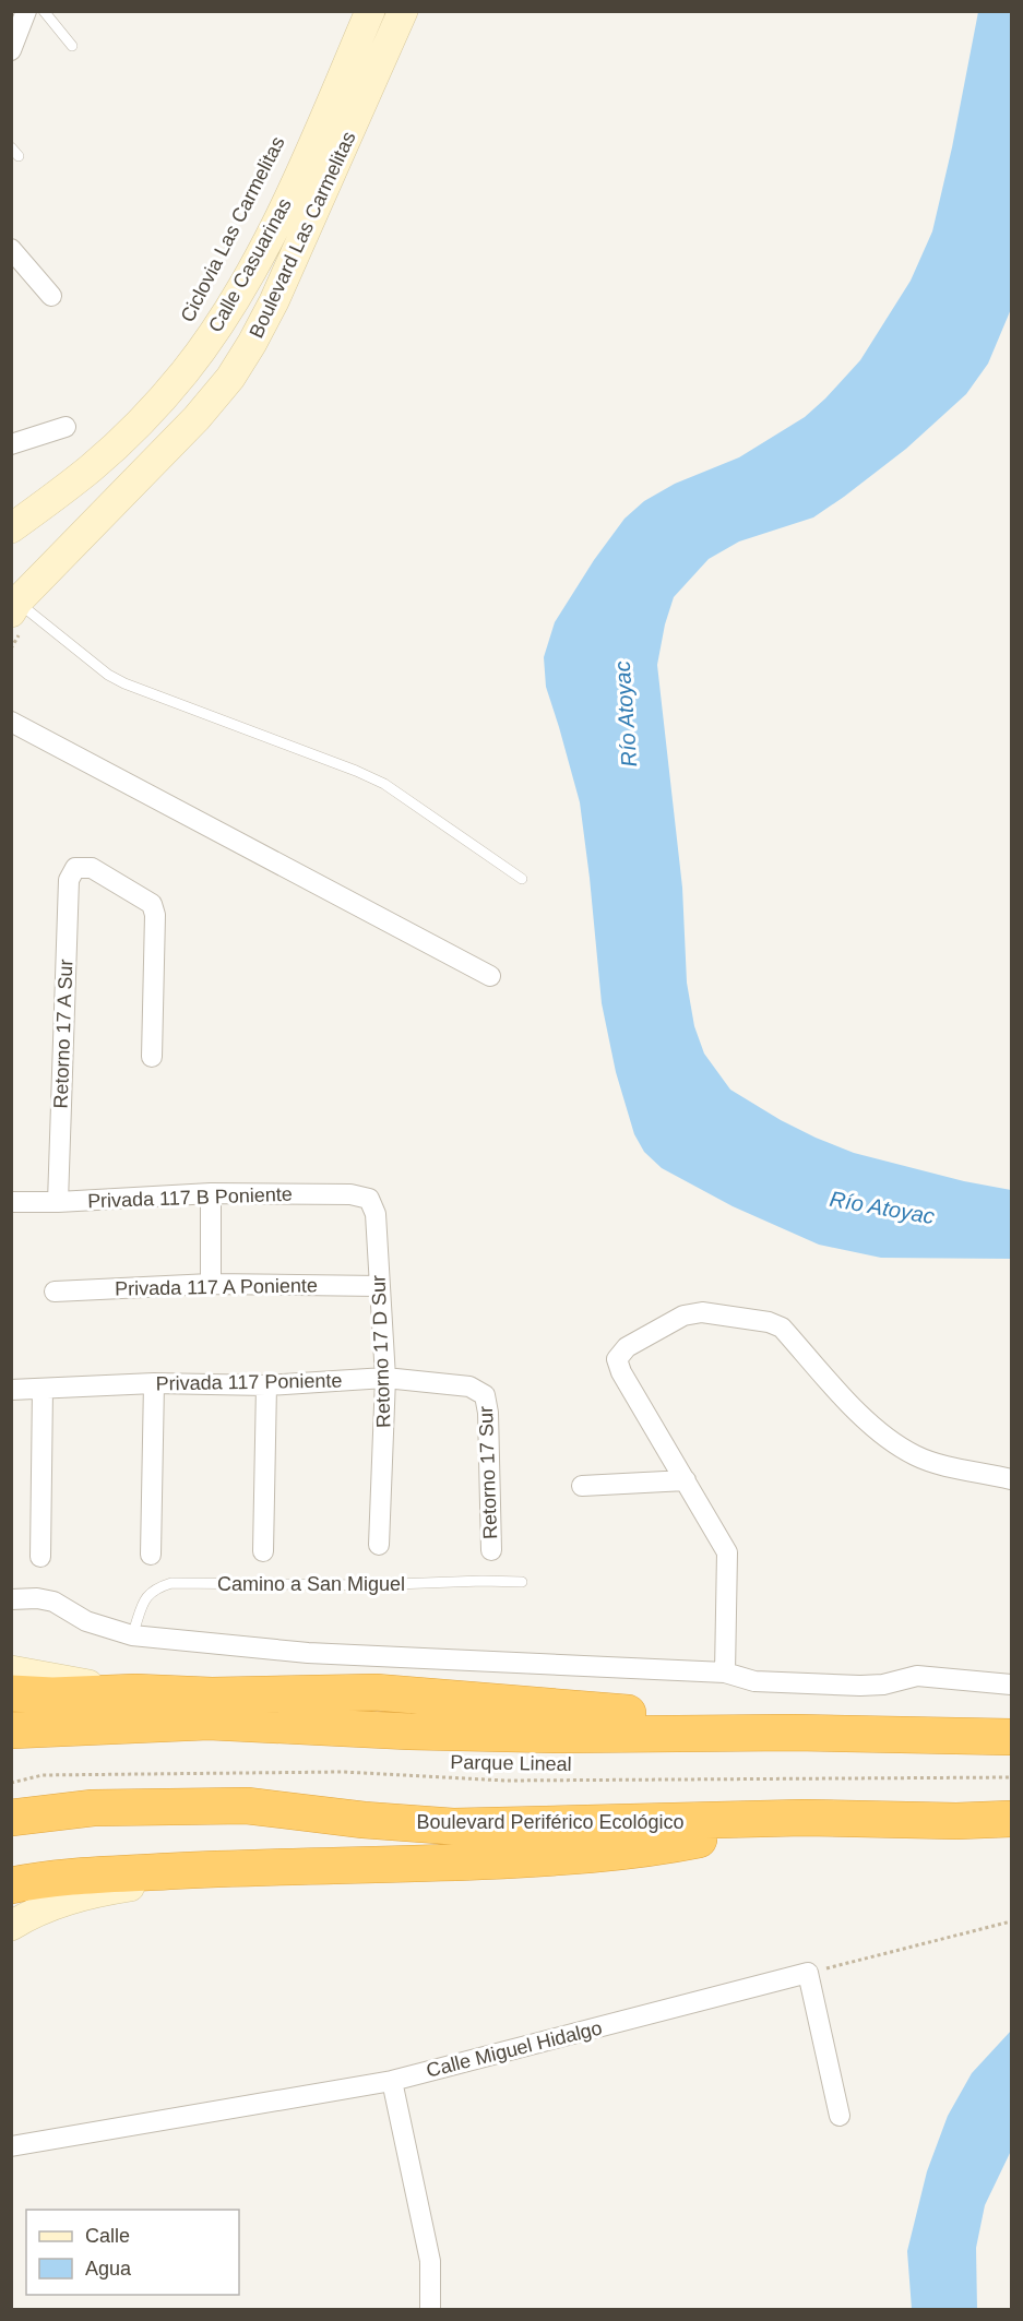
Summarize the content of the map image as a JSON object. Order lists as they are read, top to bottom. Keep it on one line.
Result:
{"streets":{"highway":["Boulevard Periférico Ecológico"],"main road":["Boulevard Las Carmelitas","Calle Casuarinas"],"street":["Retorno 17 A Sur","Privada 117 B Poniente","Privada 117 A Poniente","Retorno 17 D Sur","Privada 117 Poniente","Retorno 17 Sur","Calle Miguel Hidalgo"],"lane":["Camino a San Miguel"],"path":["Parque Lineal"]},"crossings":[["Retorno 17 A Sur","Privada 117 B Poniente"],["Privada 117 B Poniente","Retorno 17 D Sur"],["Privada 117 A Poniente","Retorno 17 D Sur"],["Retorno 17 D Sur","Privada 117 Poniente"],["Privada 117 Poniente","Retorno 17 Sur"]],"water":["Río Atoyac"],"legend":["Calle","Agua"]}
